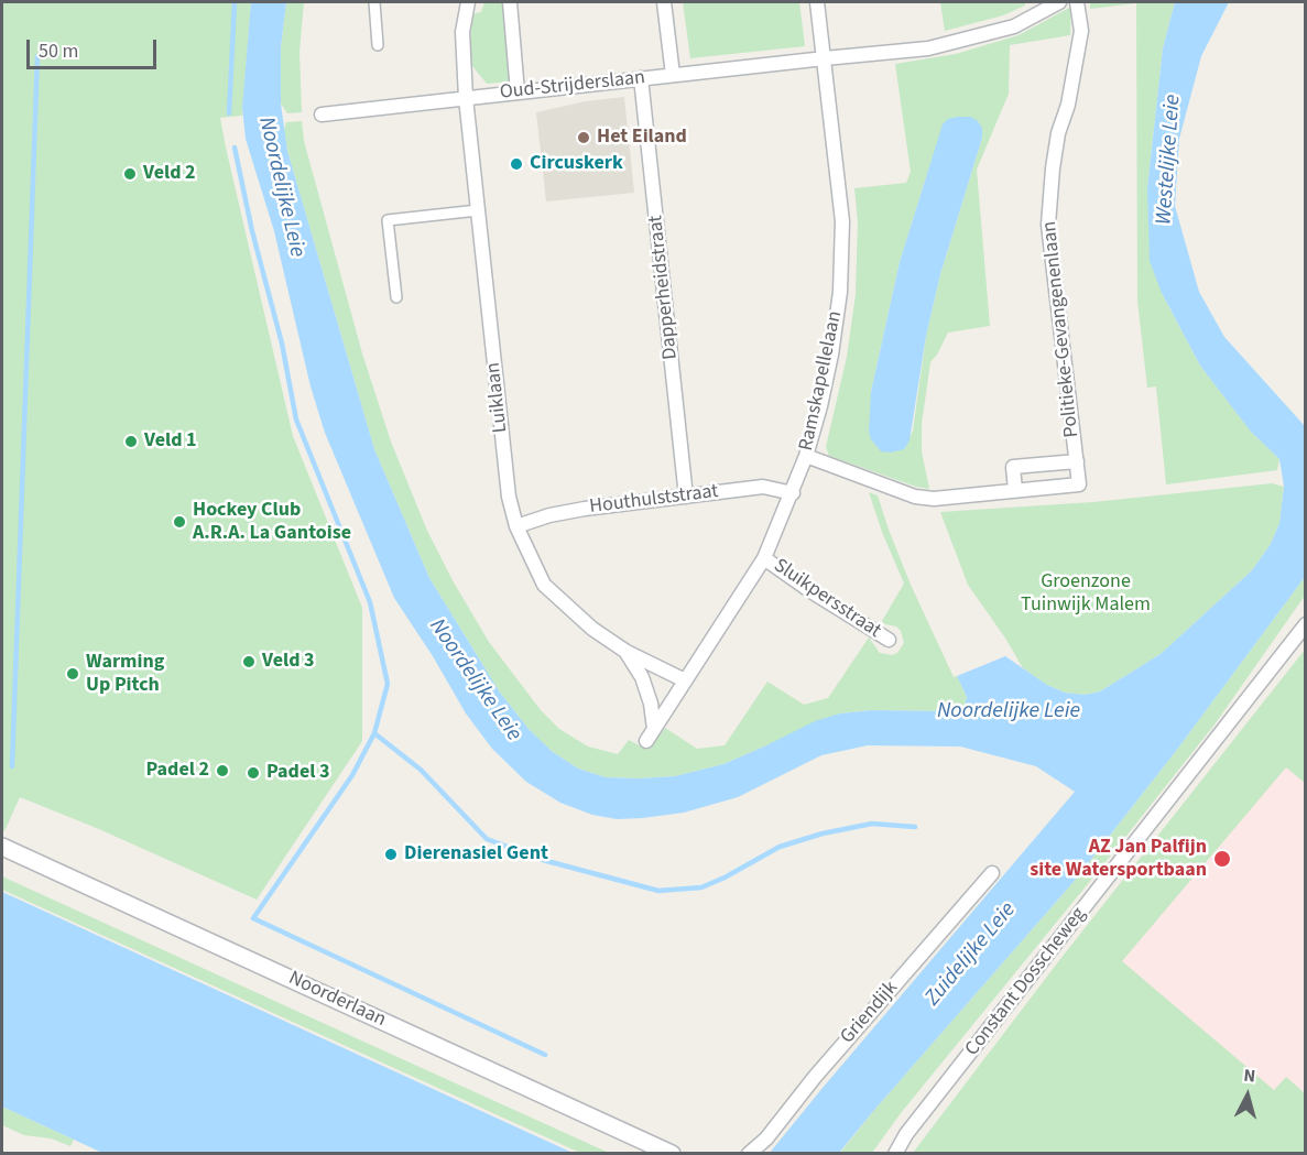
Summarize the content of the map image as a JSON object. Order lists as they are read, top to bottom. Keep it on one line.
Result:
{"streets":{"street":["Oud-Strijderslaan","Dapperheidstraat","Politieke-Gevangenenlaan","Ramskapellelaan","Luiklaan","Houthulststraat","Sluikpersstraat","Constant Dosscheweg","Noorderlaan","Griendijk"]},"crossings":[["Oud-Strijderslaan","Dapperheidstraat"],["Oud-Strijderslaan","Ramskapellelaan"],["Oud-Strijderslaan","Luiklaan"],["Dapperheidstraat","Houthulststraat"],["Ramskapellelaan","Luiklaan"],["Ramskapellelaan","Houthulststraat"],["Ramskapellelaan","Sluikpersstraat"],["Luiklaan","Houthulststraat"]],"water":["Westelijke Leie","Noordelijke Leie","Zuidelijke Leie"],"parks":["Groenzone Tuinwijk Malem"],"places":["Het Eiland","Circuskerk","Veld 2","Veld 1","Hockey Club A.R.A. La Gantoise","Veld 3","Warming Up Pitch","Padel 2","Padel 3","Dierenasiel Gent","AZ Jan Palfijn site Watersportbaan"],"scale_bar":"50 m","north":"top"}
